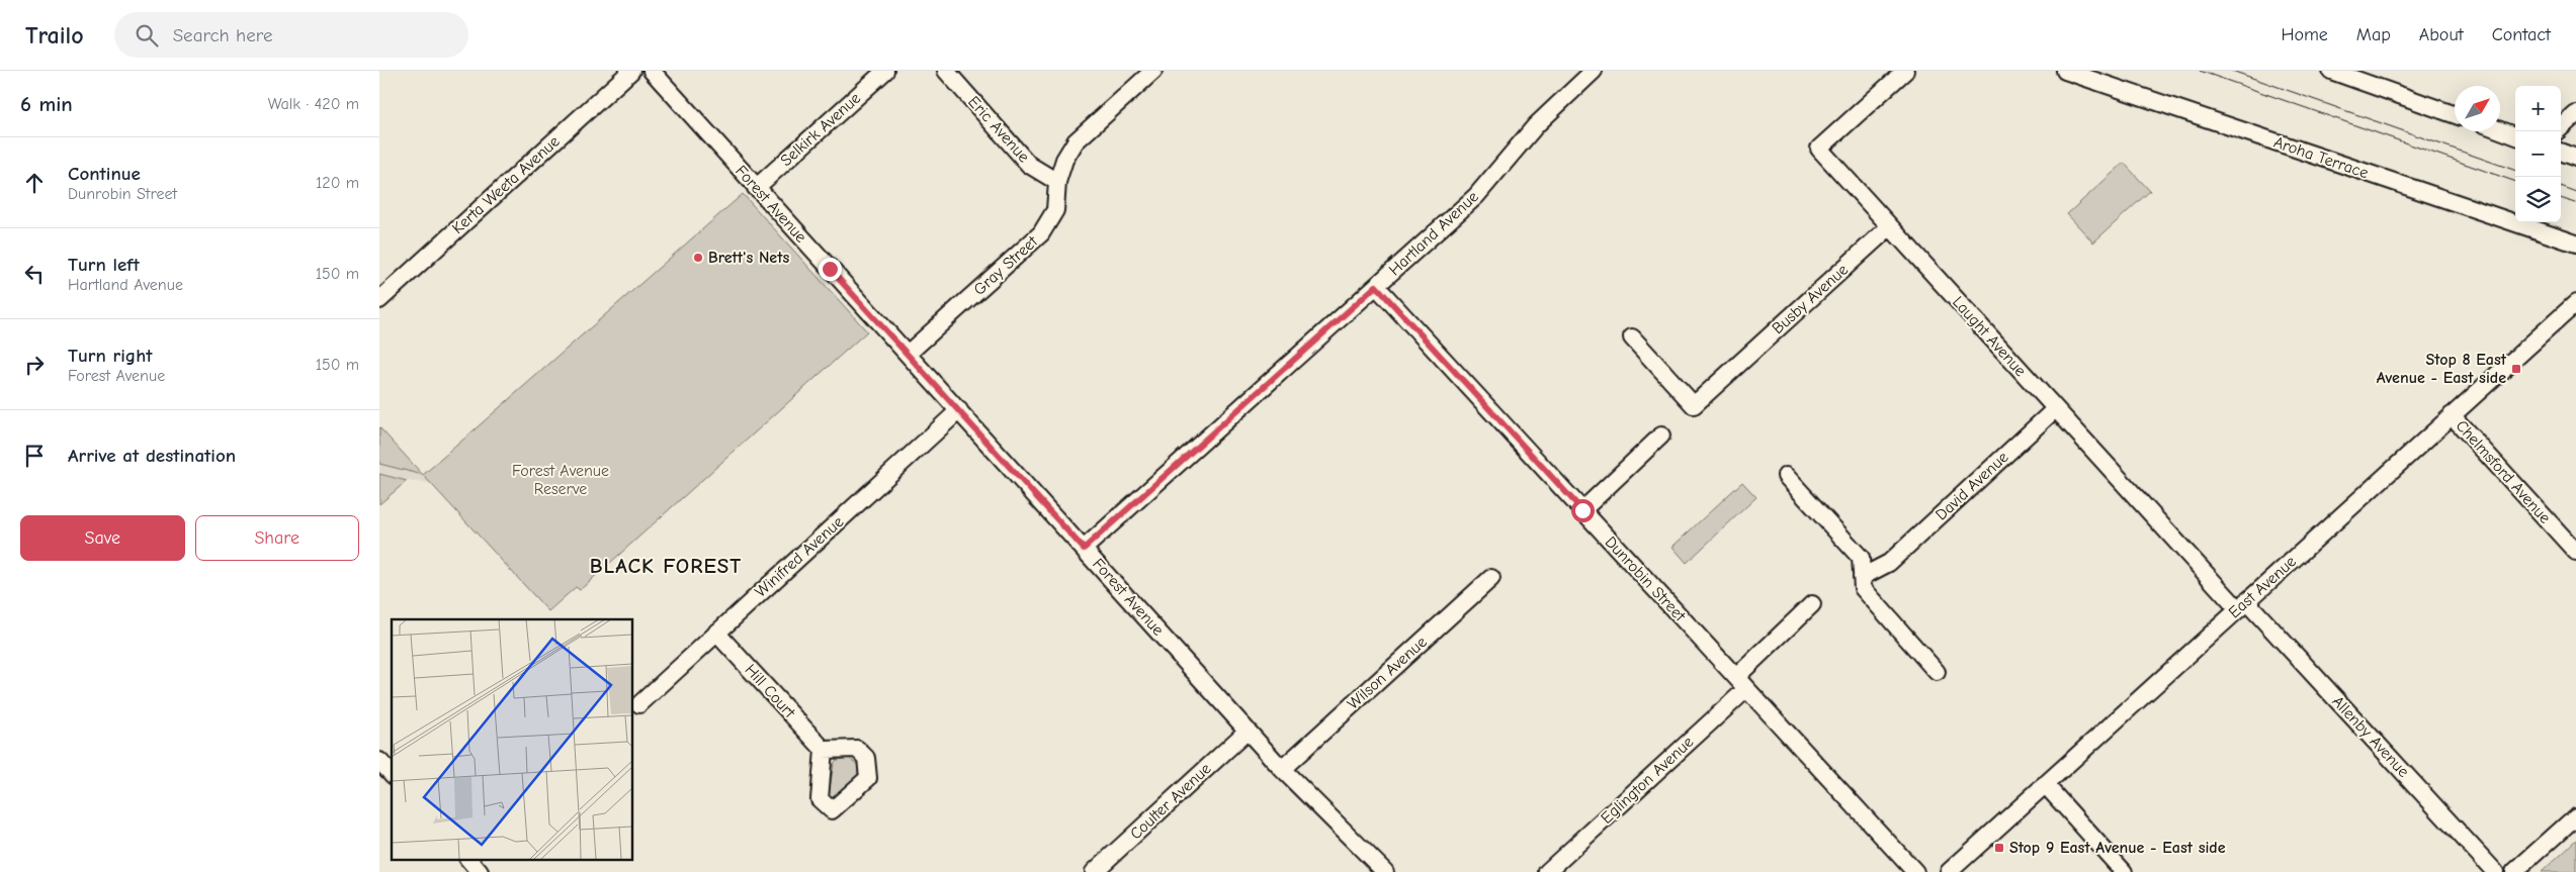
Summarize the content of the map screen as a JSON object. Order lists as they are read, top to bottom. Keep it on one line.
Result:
{"streets":{"street":["Selkirk Avenue","Eric Avenue","Aroha Terrace","Kerta Weeta Avenue","Forest Avenue","Hartland Avenue","Gray Street","Busby Avenue","Laught Avenue","Chelmsford Avenue","David Avenue","Winifred Avenue","Dunrobin Street","East Avenue","Wilson Avenue","Hill Court","Allenby Avenue","Eglington Avenue","Coulter Avenue"]},"crossings":[["Selkirk Avenue","Forest Avenue"],["Eric Avenue","Gray Street"],["Forest Avenue","Hartland Avenue"],["Forest Avenue","Gray Street"],["Forest Avenue","Winifred Avenue"],["Forest Avenue","Wilson Avenue"],["Forest Avenue","Coulter Avenue"],["Hartland Avenue","Dunrobin Street"],["Busby Avenue","Laught Avenue"],["Laught Avenue","David Avenue"],["Laught Avenue","East Avenue"],["Laught Avenue","Allenby Avenue"],["Chelmsford Avenue","East Avenue"],["Winifred Avenue","Hill Court"],["Dunrobin Street","Eglington Avenue"],["East Avenue","Allenby Avenue"]],"districts":["BLACK FOREST"],"parks":["Forest Avenue Reserve"],"places":{"other":["Brett's Nets"],"transit":["Stop 8 East Avenue - East side","Stop 9 East Avenue - East side"]},"north":"top right","page":{"header":"Trailo","search":"Search here","nav":["Home","Map","About","Contact"],"heading":["6 min","Walk · 420 m"],"map_buttons":["+","−"],"list":[["Continue","Dunrobin Street","120 m"],["Turn left","Hartland Avenue","150 m"],["Turn right","Forest Avenue","150 m"],"Arrive at destination"],"buttons":["Save","Share"]}}
